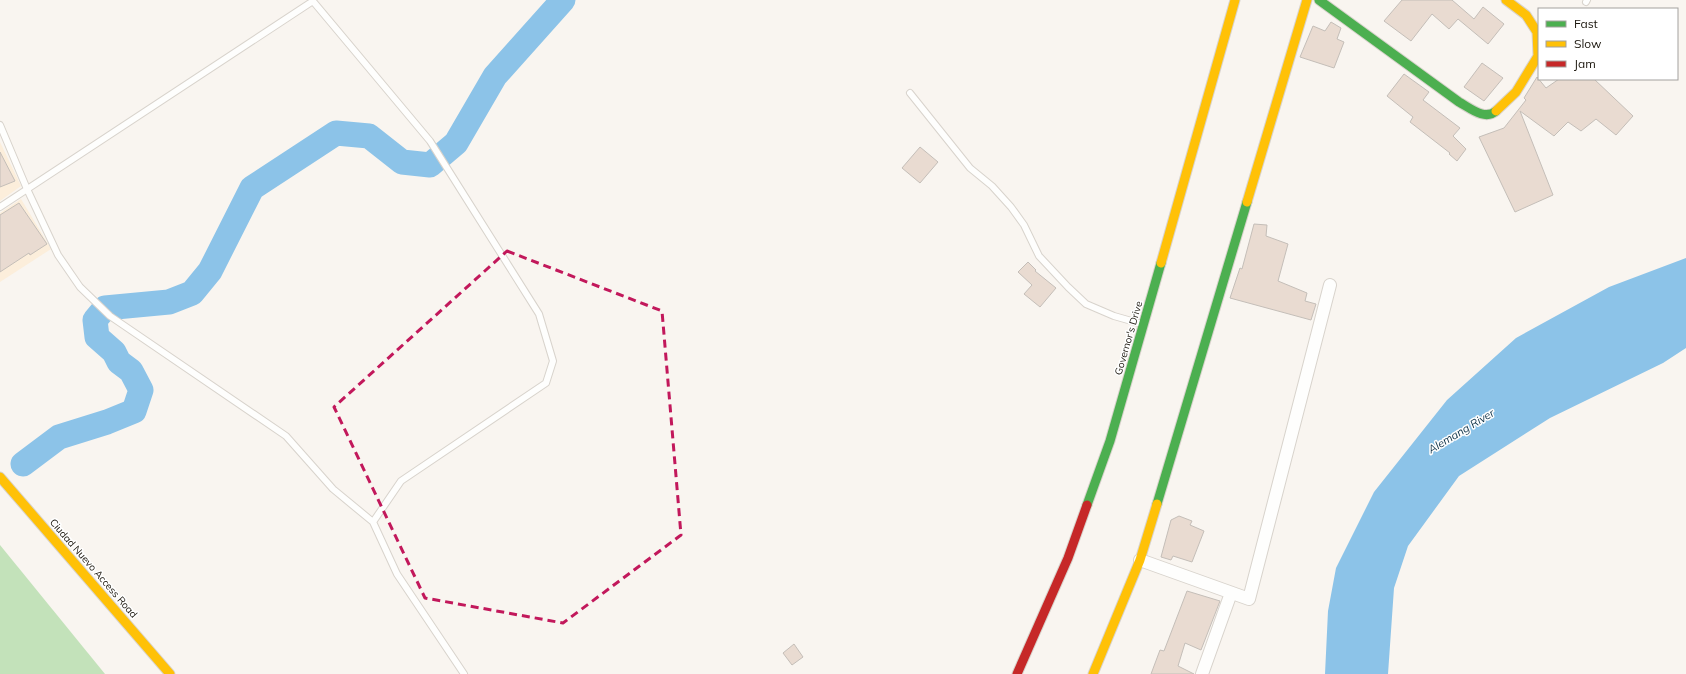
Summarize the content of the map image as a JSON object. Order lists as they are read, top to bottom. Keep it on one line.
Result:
{"streets":{"street":["Governor's Drive","Ciudad Nuevo Access Road"]},"water":["Alemang River"],"legend":["Fast","Slow","Jam"]}
